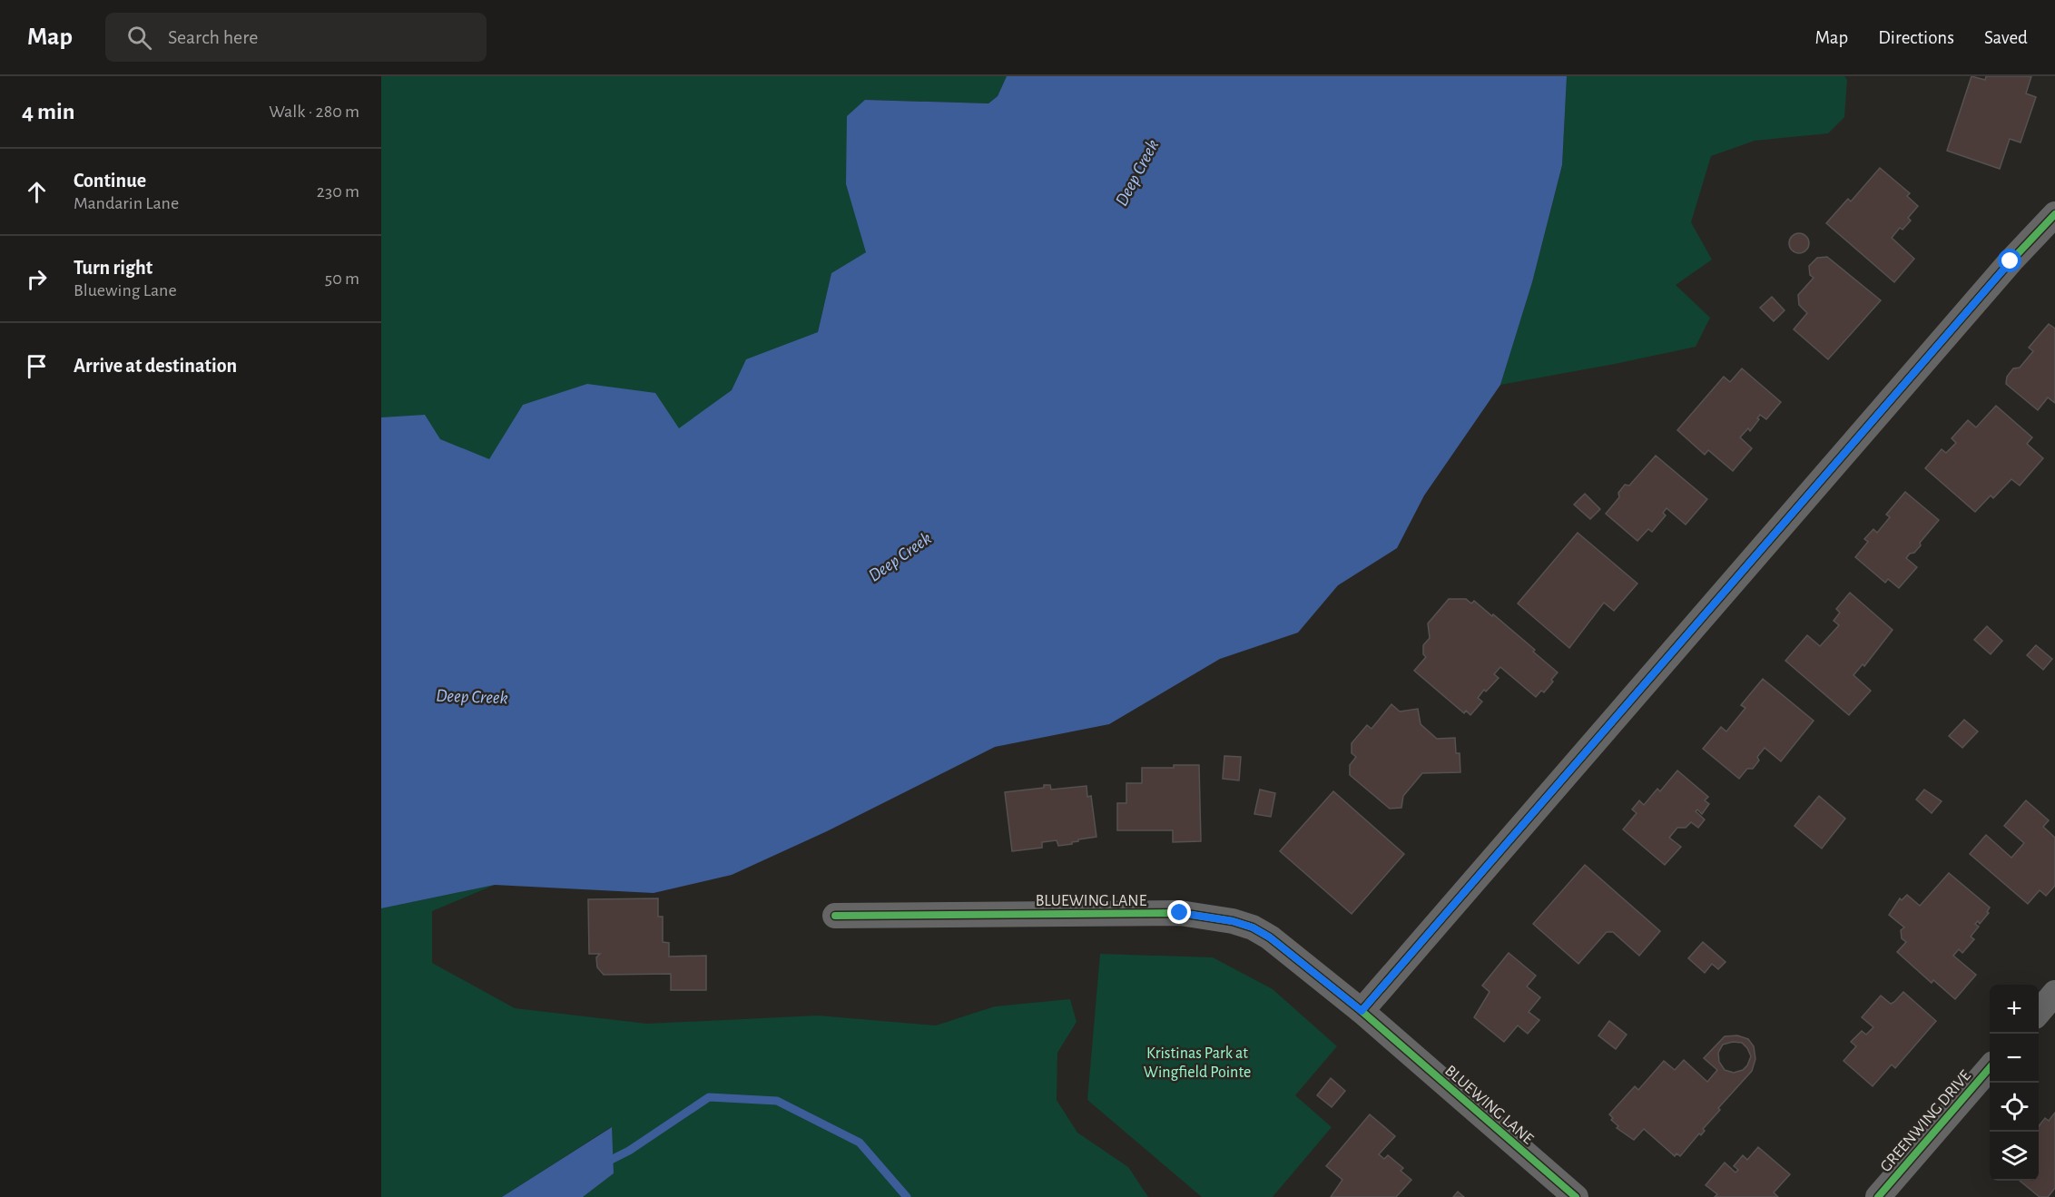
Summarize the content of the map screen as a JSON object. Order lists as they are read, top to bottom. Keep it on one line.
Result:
{"streets":{"street":["BLUEWING LANE","GREENWING DRIVE"]},"water":["Deep Creek"],"parks":["Kristinas Park at Wingfield Pointe"],"page":{"header":"Map","search":"Search here","nav":["Map","Directions","Saved"],"heading":["4 min","Walk · 280 m"],"list":[["Continue","Mandarin Lane","230 m"],["Turn right","Bluewing Lane","50 m"],"Arrive at destination"],"map_buttons":["+","−"]}}
